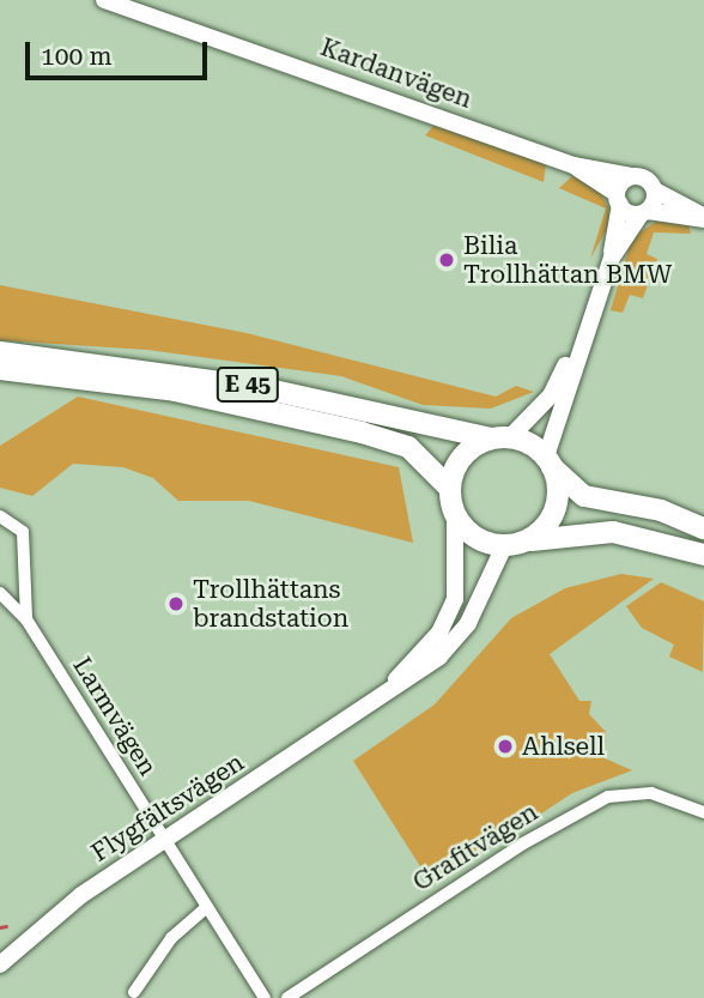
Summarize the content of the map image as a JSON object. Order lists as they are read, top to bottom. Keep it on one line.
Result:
{"streets":{"highway":["E 45"],"street":["Kardanvägen","Larmvägen","Flygfältsvägen","Grafitvägen"]},"crossings":[["E 45","Flygfältsvägen"],["Larmvägen","Flygfältsvägen"]],"places":["Bilia Trollhättan BMW","Trollhättans brandstation","Ahlsell"],"scale_bar":"100 m"}
